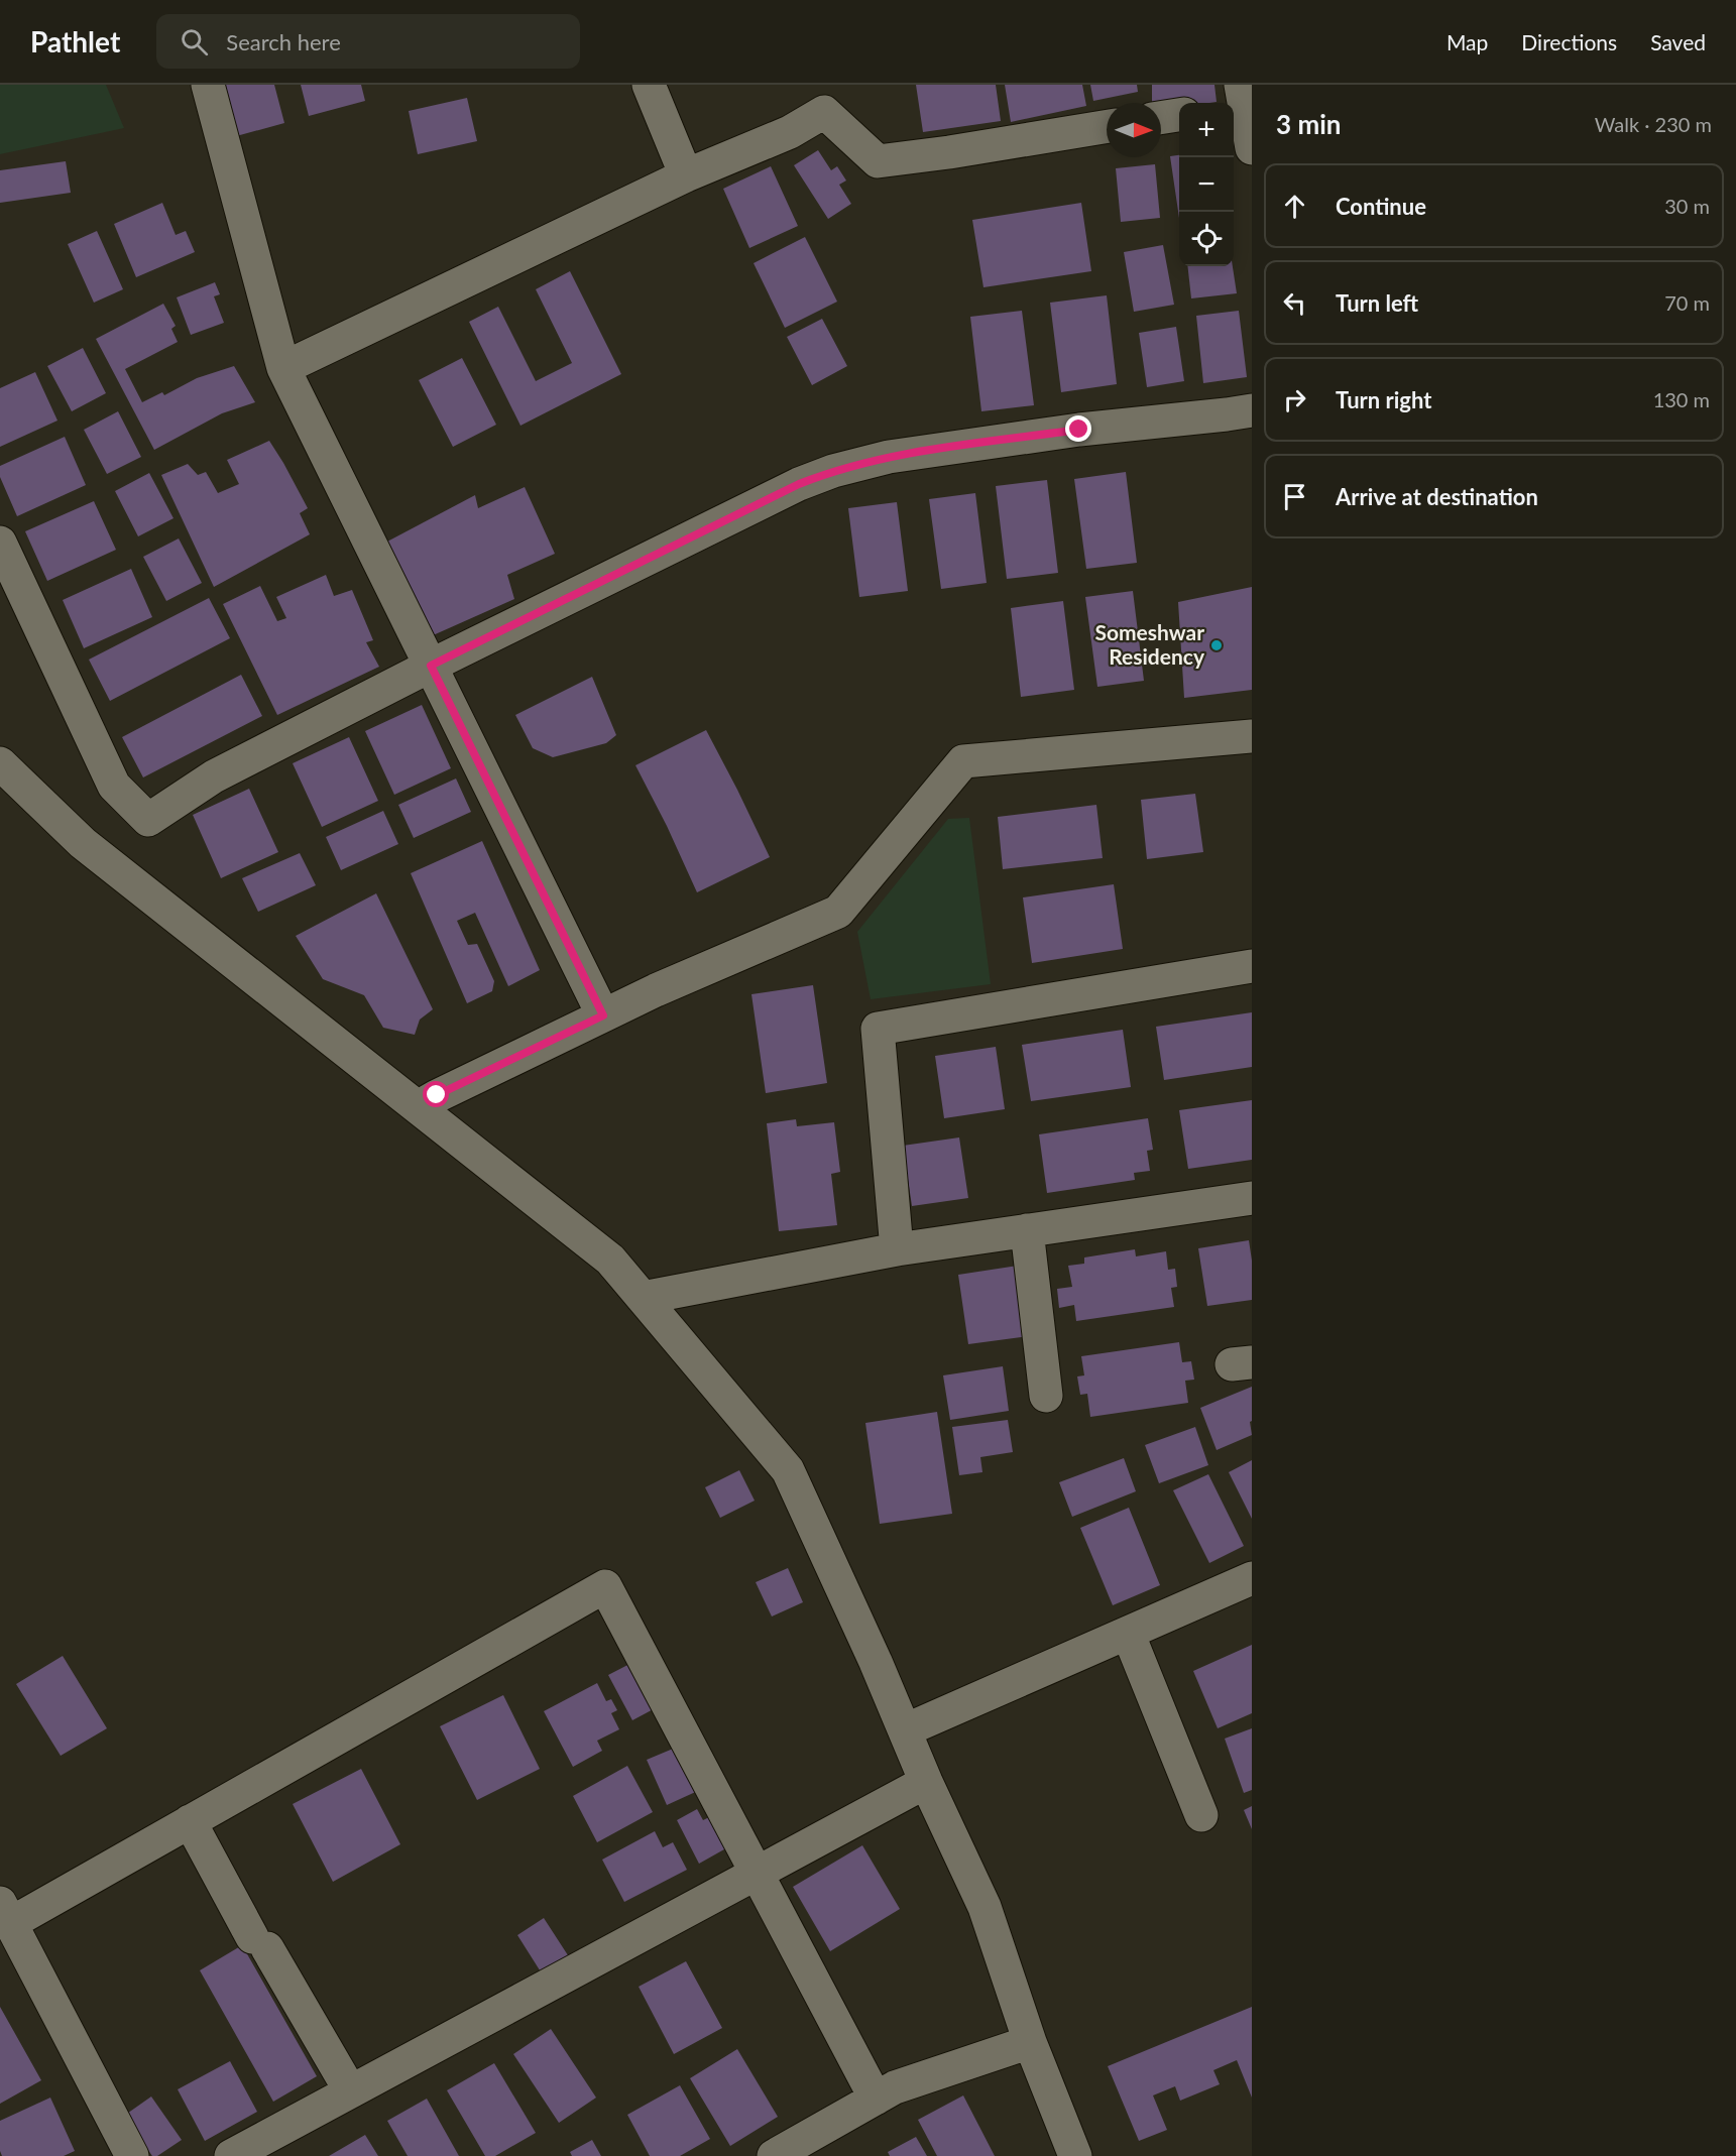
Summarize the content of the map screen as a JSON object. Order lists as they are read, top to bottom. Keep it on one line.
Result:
{"places":["Someshwar Residency"],"north":"right","page":{"header":"Pathlet","search":"Search here","nav":["Map","Directions","Saved"],"heading":["3 min","Walk · 230 m"],"map_buttons":["+","−"],"list":[["Continue","30 m"],["Turn left","70 m"],["Turn right","130 m"],"Arrive at destination"]}}
